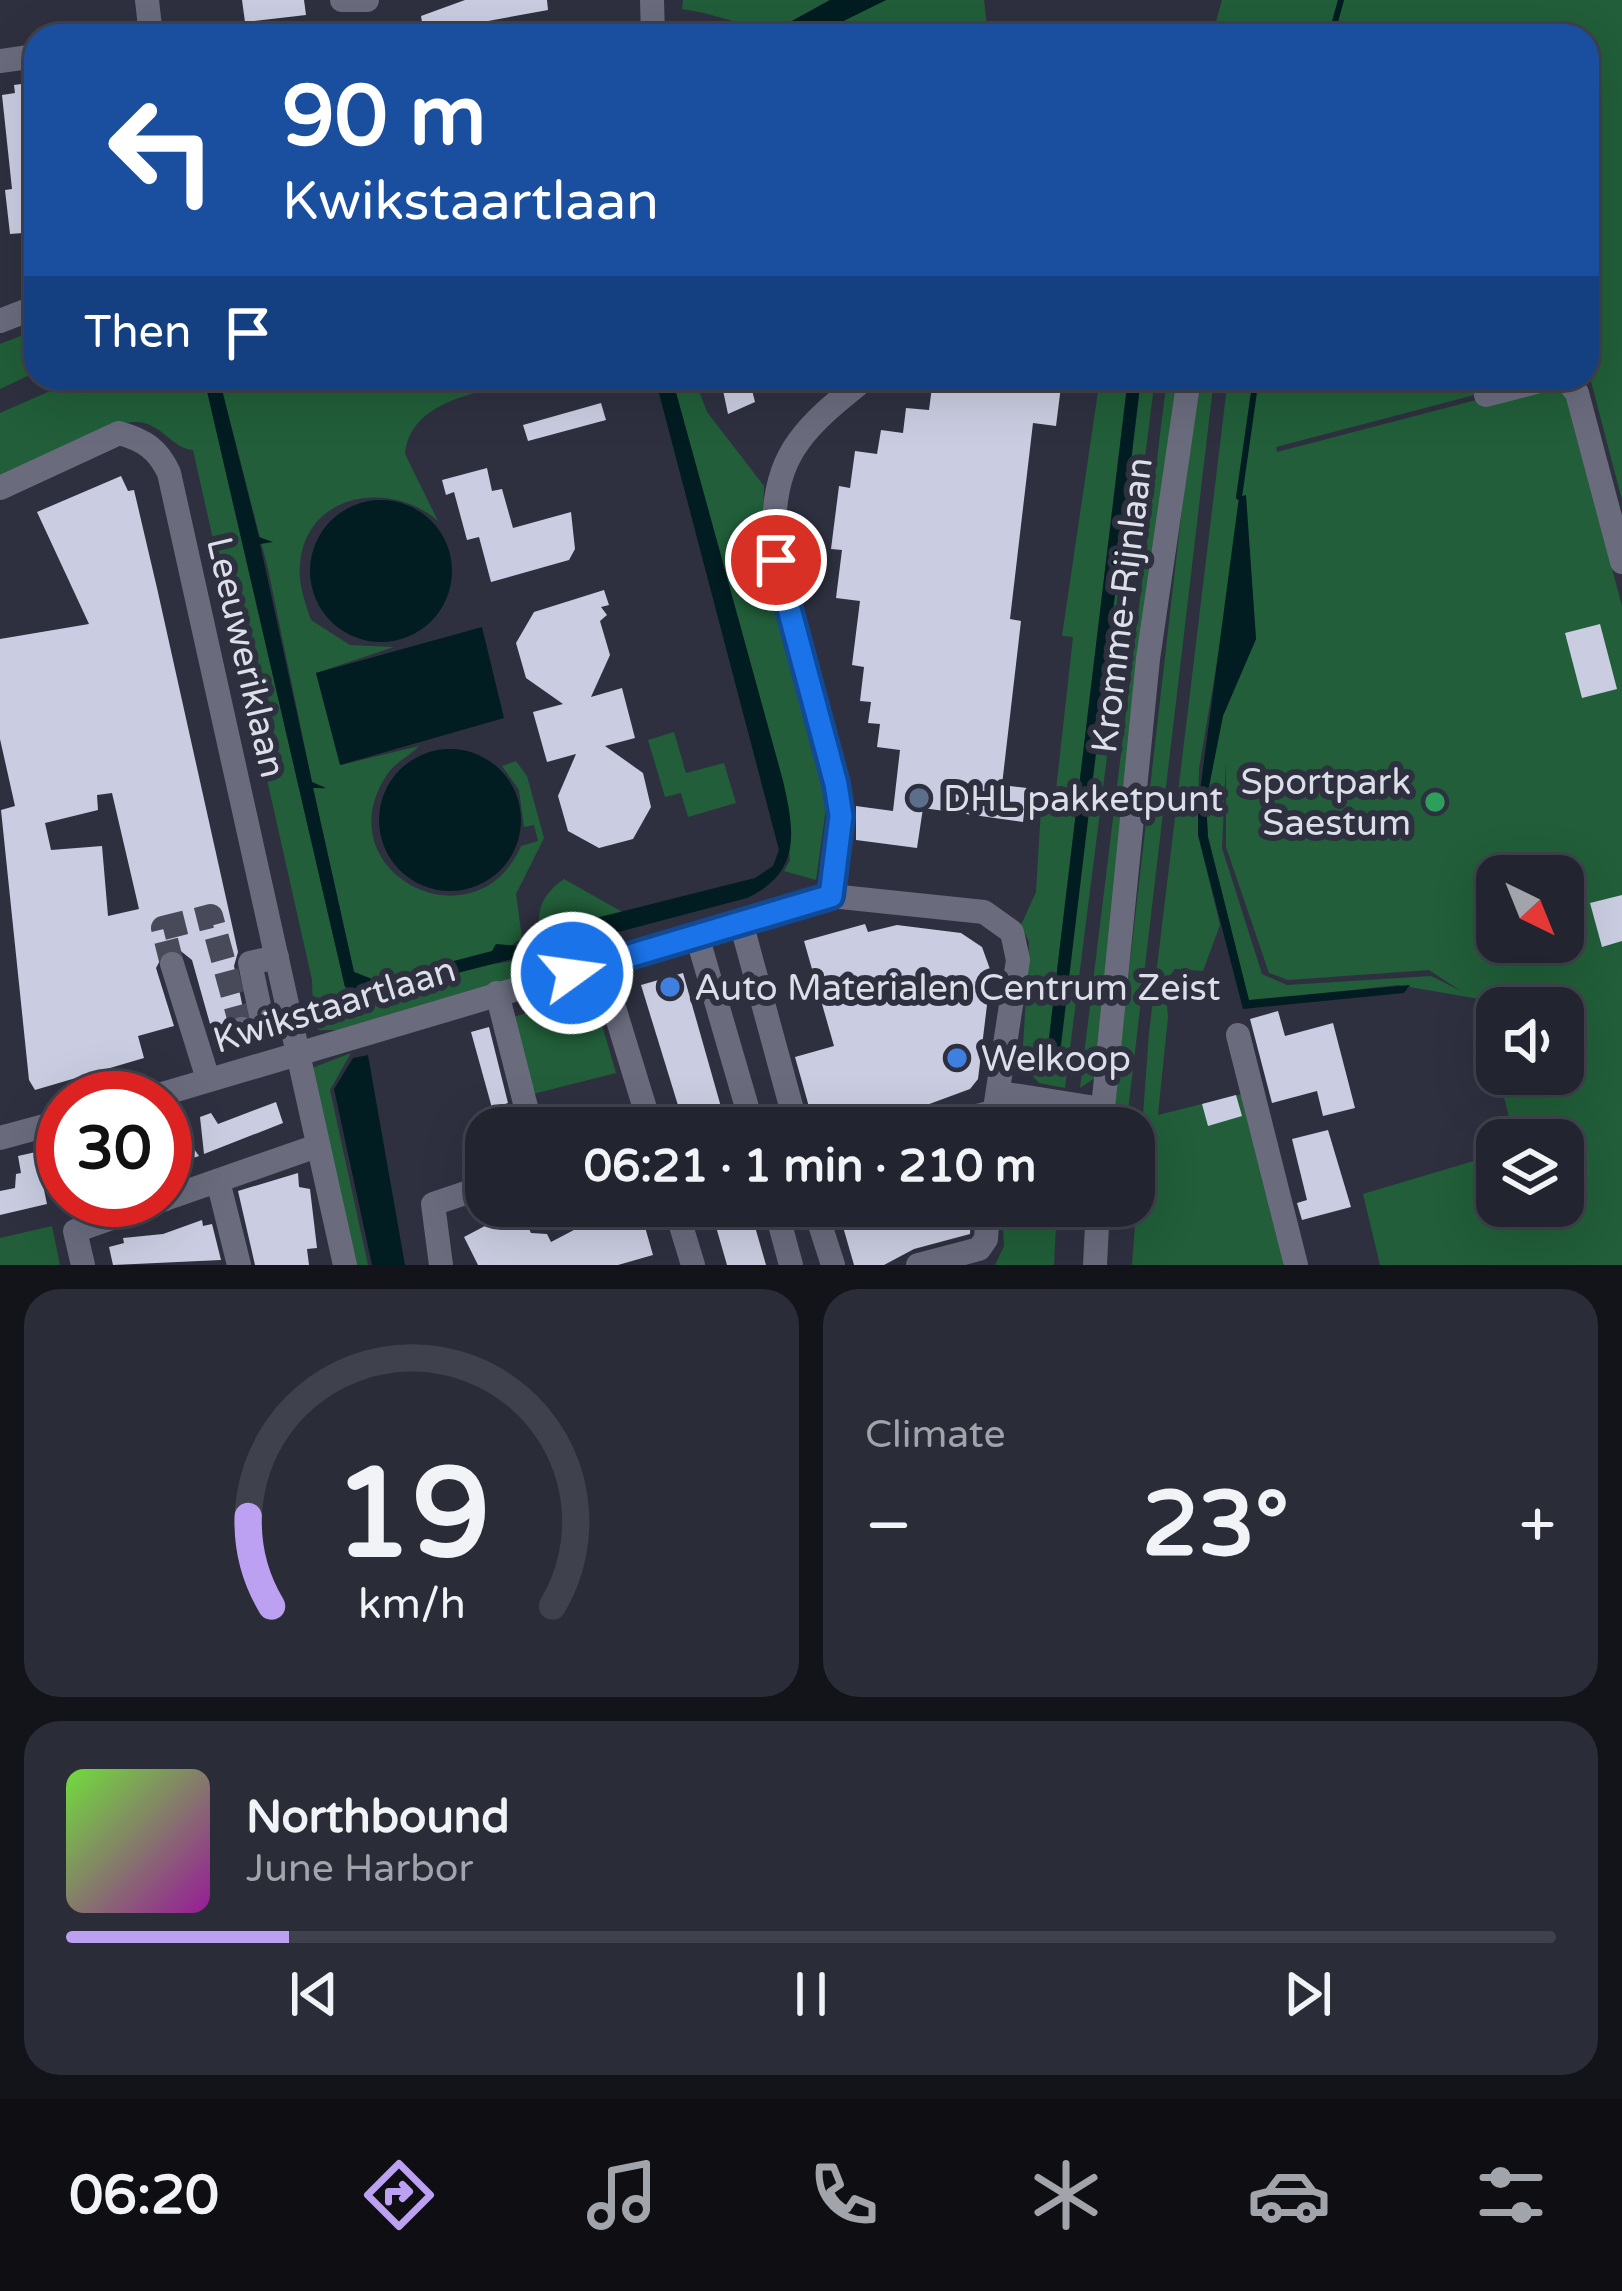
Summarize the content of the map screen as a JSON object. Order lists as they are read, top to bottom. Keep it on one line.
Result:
{"streets":{"street":["Kromme-Rijnlaan","Leeuweriklaan","Kwikstaartlaan"]},"crossings":[["Leeuweriklaan","Kwikstaartlaan"]],"places":["DHL pakketpunt","Sportpark Saestum","Auto Materialen Centrum Zeist","Welkoop"],"north":"bottom right","page":{"turn":["90 m","Kwikstaartlaan"],"then":"Then","limit":"30","trip":"06:21 · 1 min · 210 m","tile":"Climate","heat":["−","23°","+"],"song":["Northbound","June Harbor"],"tabs":"06:20","gauge":["19","km/h"]}}
